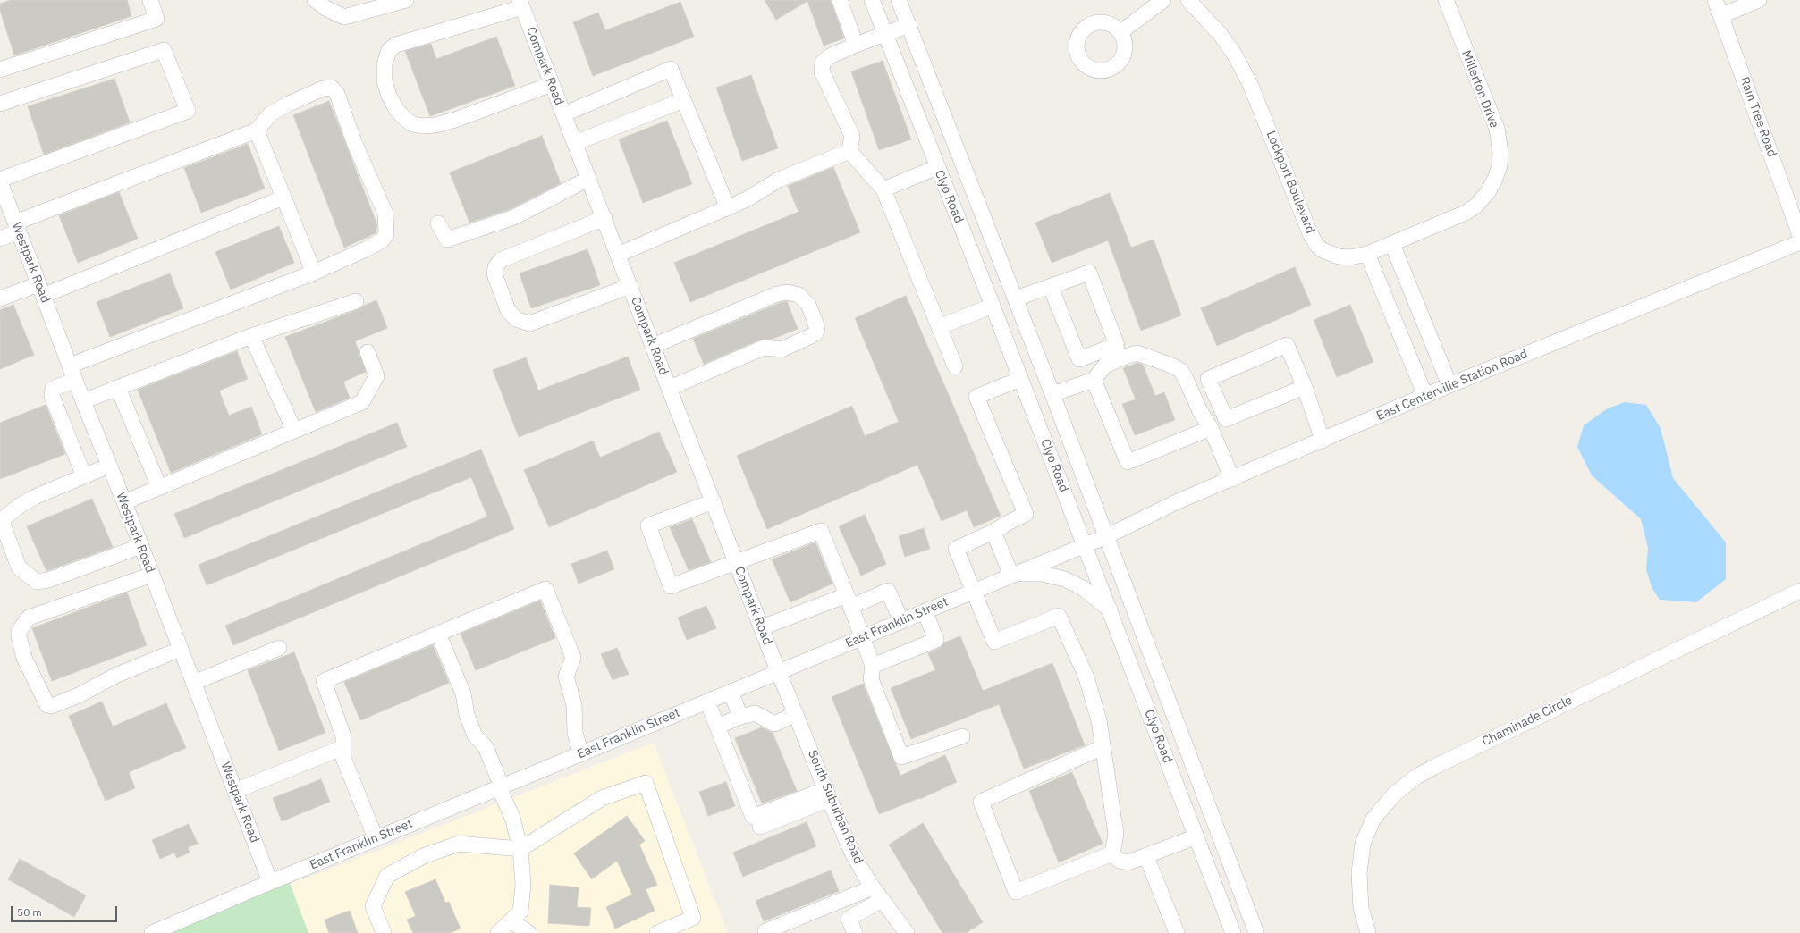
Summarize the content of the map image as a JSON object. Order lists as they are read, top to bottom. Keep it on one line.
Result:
{"streets":{"street":["Compark Road","Millerton Drive","Rain Tree Road","Lockport Boulevard","Clyo Road","Westpark Road","East Centerville Station Road","East Franklin Street","Chaminade Circle","South Suburban Road"]},"crossings":[["Compark Road","East Franklin Street"],["Compark Road","South Suburban Road"],["Millerton Drive","Lockport Boulevard"],["Clyo Road","East Centerville Station Road"],["Clyo Road","East Franklin Street"],["Westpark Road","East Franklin Street"],["East Centerville Station Road","East Franklin Street"],["East Franklin Street","South Suburban Road"]],"scale_bar":"50 m"}
